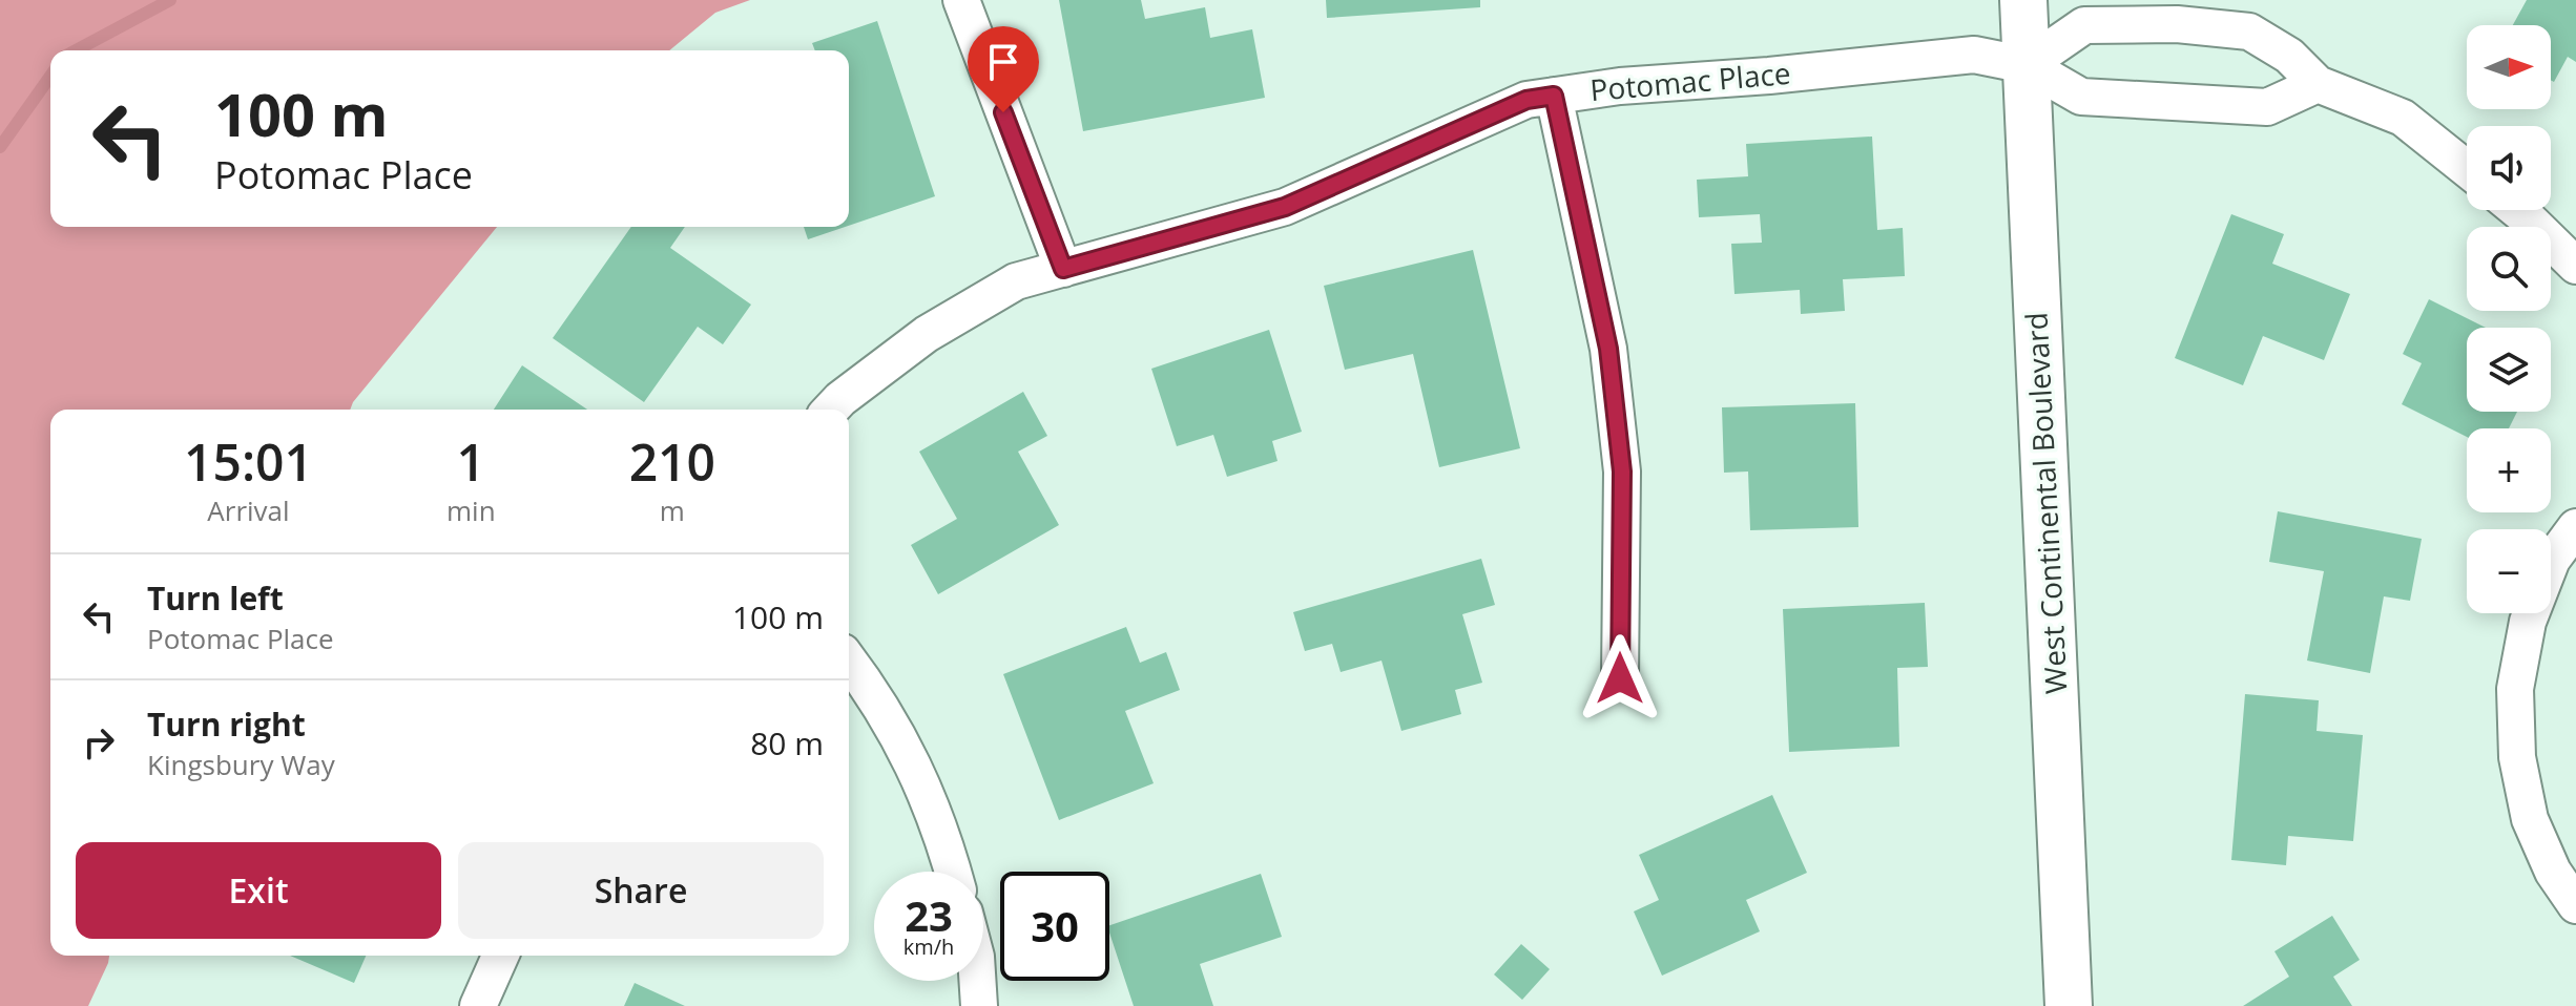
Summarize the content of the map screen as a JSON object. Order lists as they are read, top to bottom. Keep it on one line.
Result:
{"streets":{"main road":["West Continental Boulevard"],"street":["Potomac Place"]},"crossings":[["Potomac Place","West Continental Boulevard"]],"north":"right","page":{"map_buttons":["+","−"],"turn":["100 m","Potomac Place"],"eta":["15:01","Arrival","1","min","210","m"],"list":[{"name":"Turn left","note":"Potomac Place","value":"100 m"},{"name":"Turn right","note":"Kingsbury Way","value":"80 m"}],"buttons":["Exit","Share"],"speed":"23 km/h","limit":"30"}}
